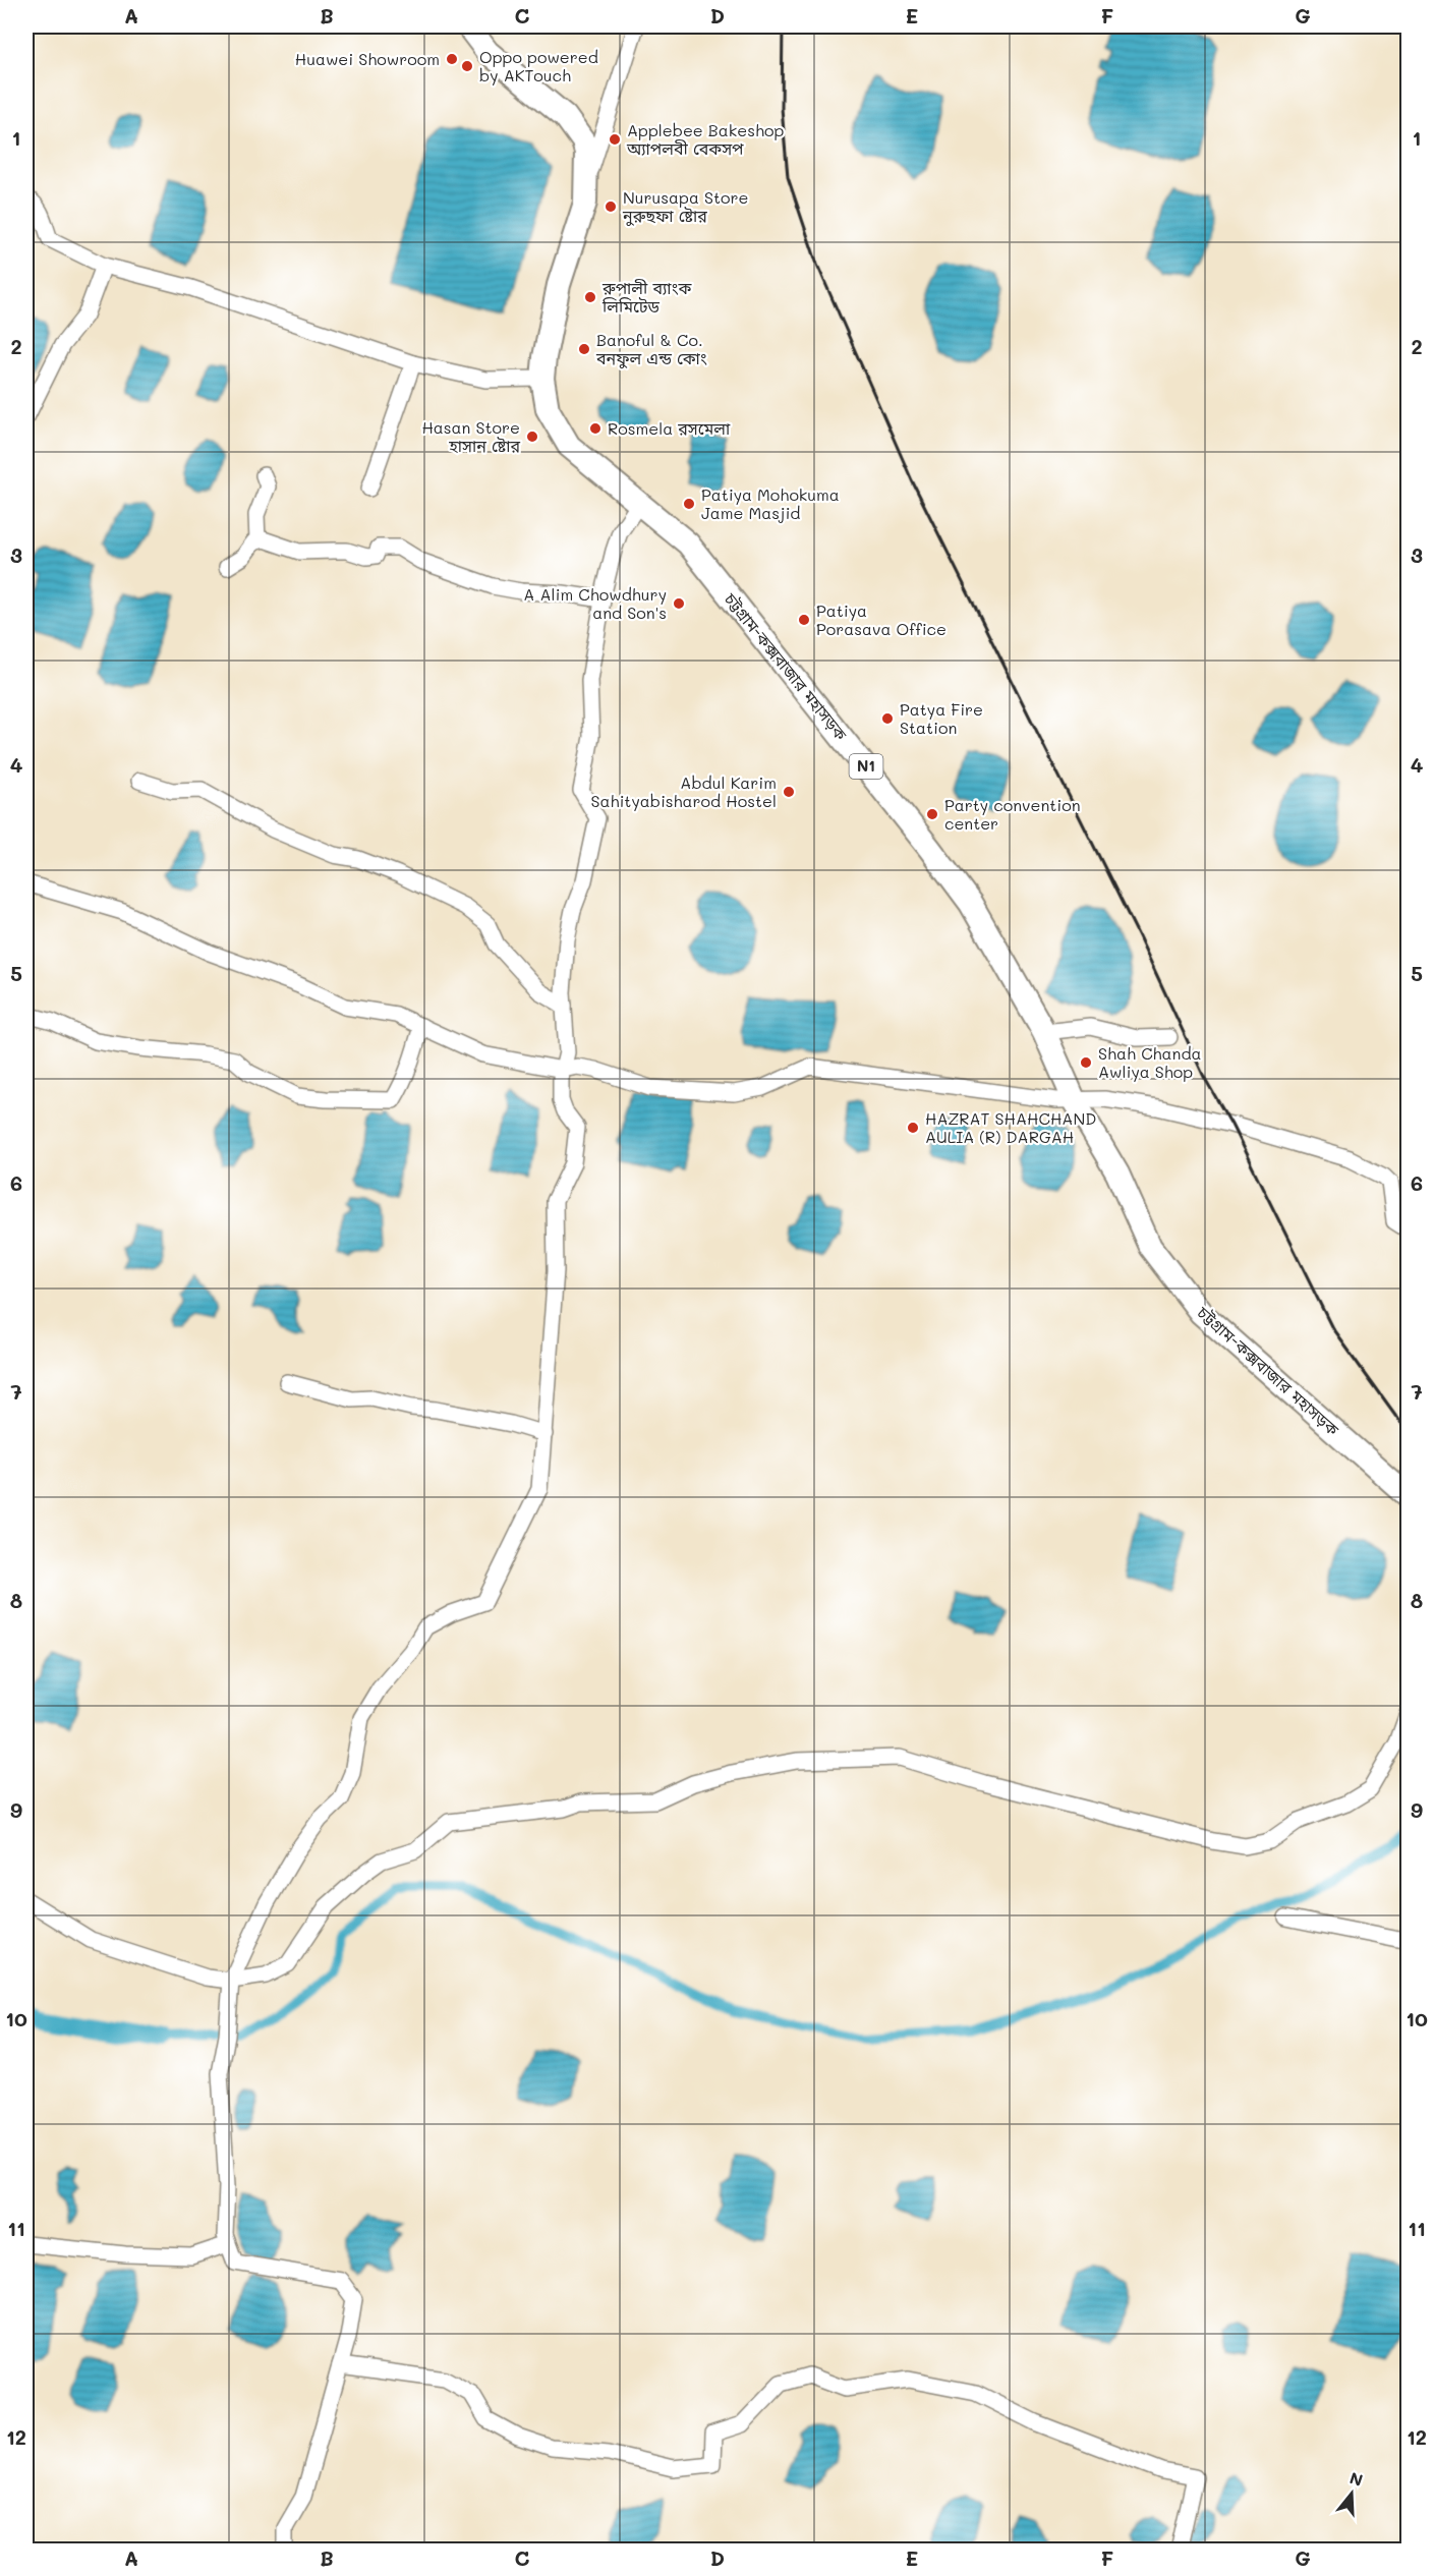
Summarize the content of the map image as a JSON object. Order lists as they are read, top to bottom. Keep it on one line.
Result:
{"streets":{"highway":["চট্টগ্রাম-কক্সবাজার মহাসড়ক","N1"]},"places":["Huawei Showroom","Oppo powered by AKTouch","Applebee Bakeshop অ্যাপলবী বেকসপ","Nurusapa Store নুরুছফা ষ্টোর","রুপালী ব্যাংক লিমিটেড","Banoful & Co. বনফুল এন্ড কোং","Rosmela রসমেলা","Hasan Store হাসান ষ্টোর","Patiya Mohokuma Jame Masjid","A Alim Chowdhury and Son's","Patiya Porasava Office","Patya Fire Station","Abdul Karim Sahityabisharod Hostel","Party convention center","Shah Chanda Awliya Shop","HAZRAT SHAHCHAND AULIA (R) DARGAH"],"north":"top","grid":{"columns":["A","B","C","D","E","F","G"],"rows":["1","2","3","4","5","6","7","8","9","10","11","12"]}}
